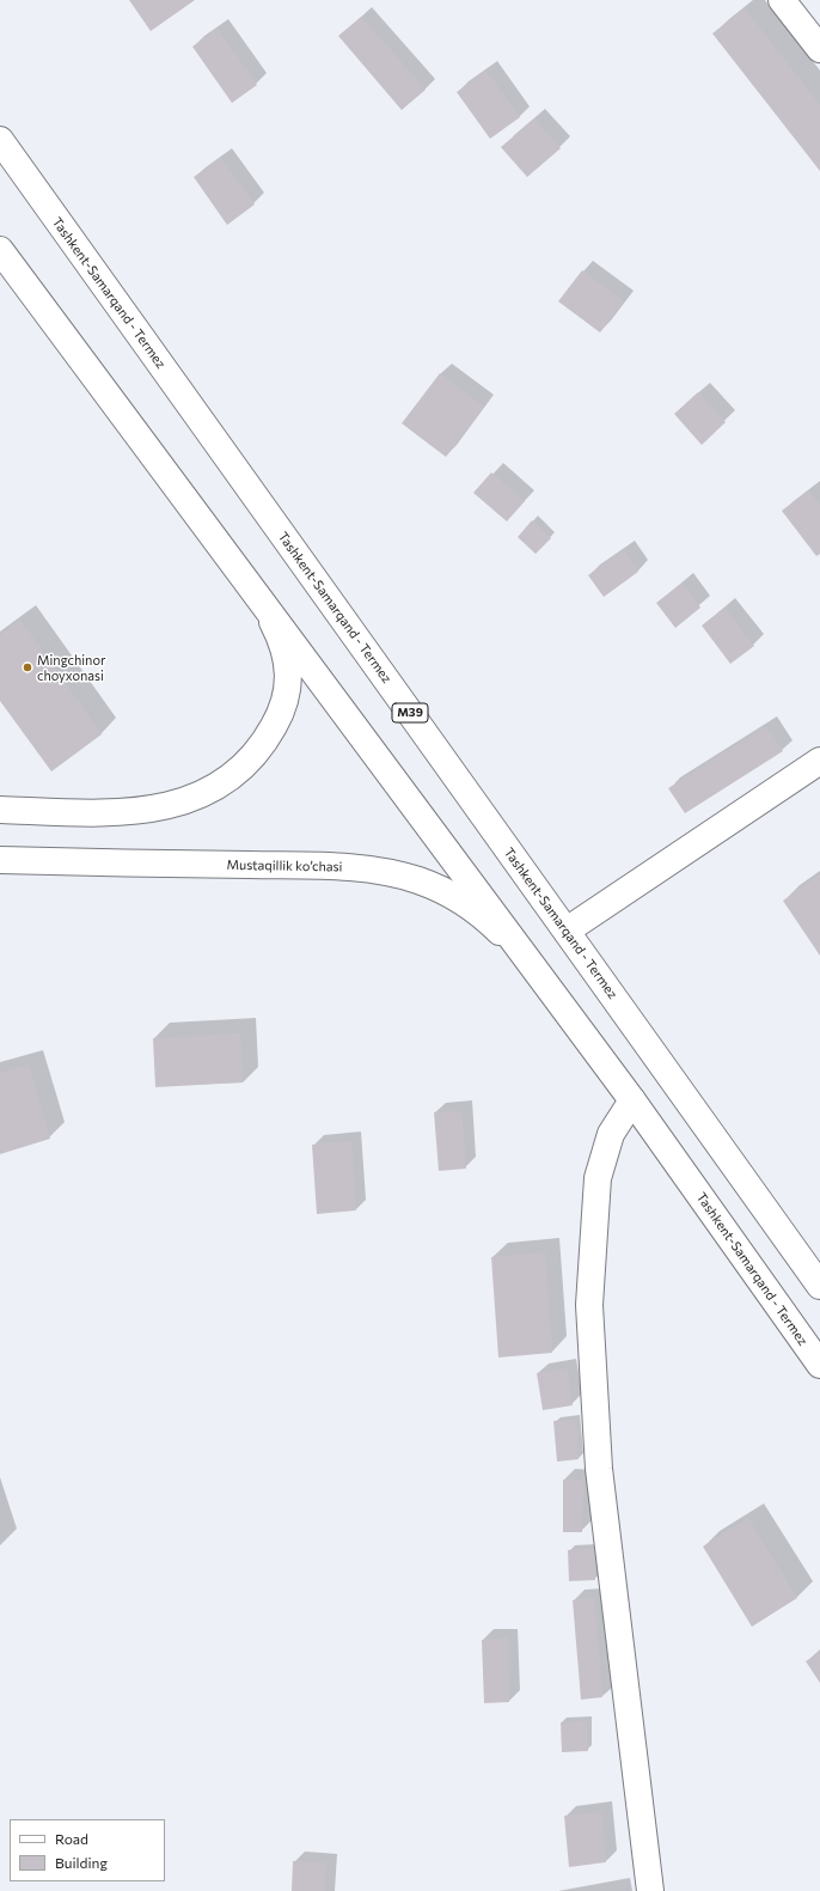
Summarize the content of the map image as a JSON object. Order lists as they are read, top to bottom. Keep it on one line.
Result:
{"streets":{"main road":["Tashkent-Samarqand - Termez","M39","Mustaqillik ko’chasi"]},"crossings":[["Tashkent-Samarqand - Termez","Mustaqillik ko’chasi"]],"places":["Mingchinor choyxonasi"],"legend":["Road","Building"]}
